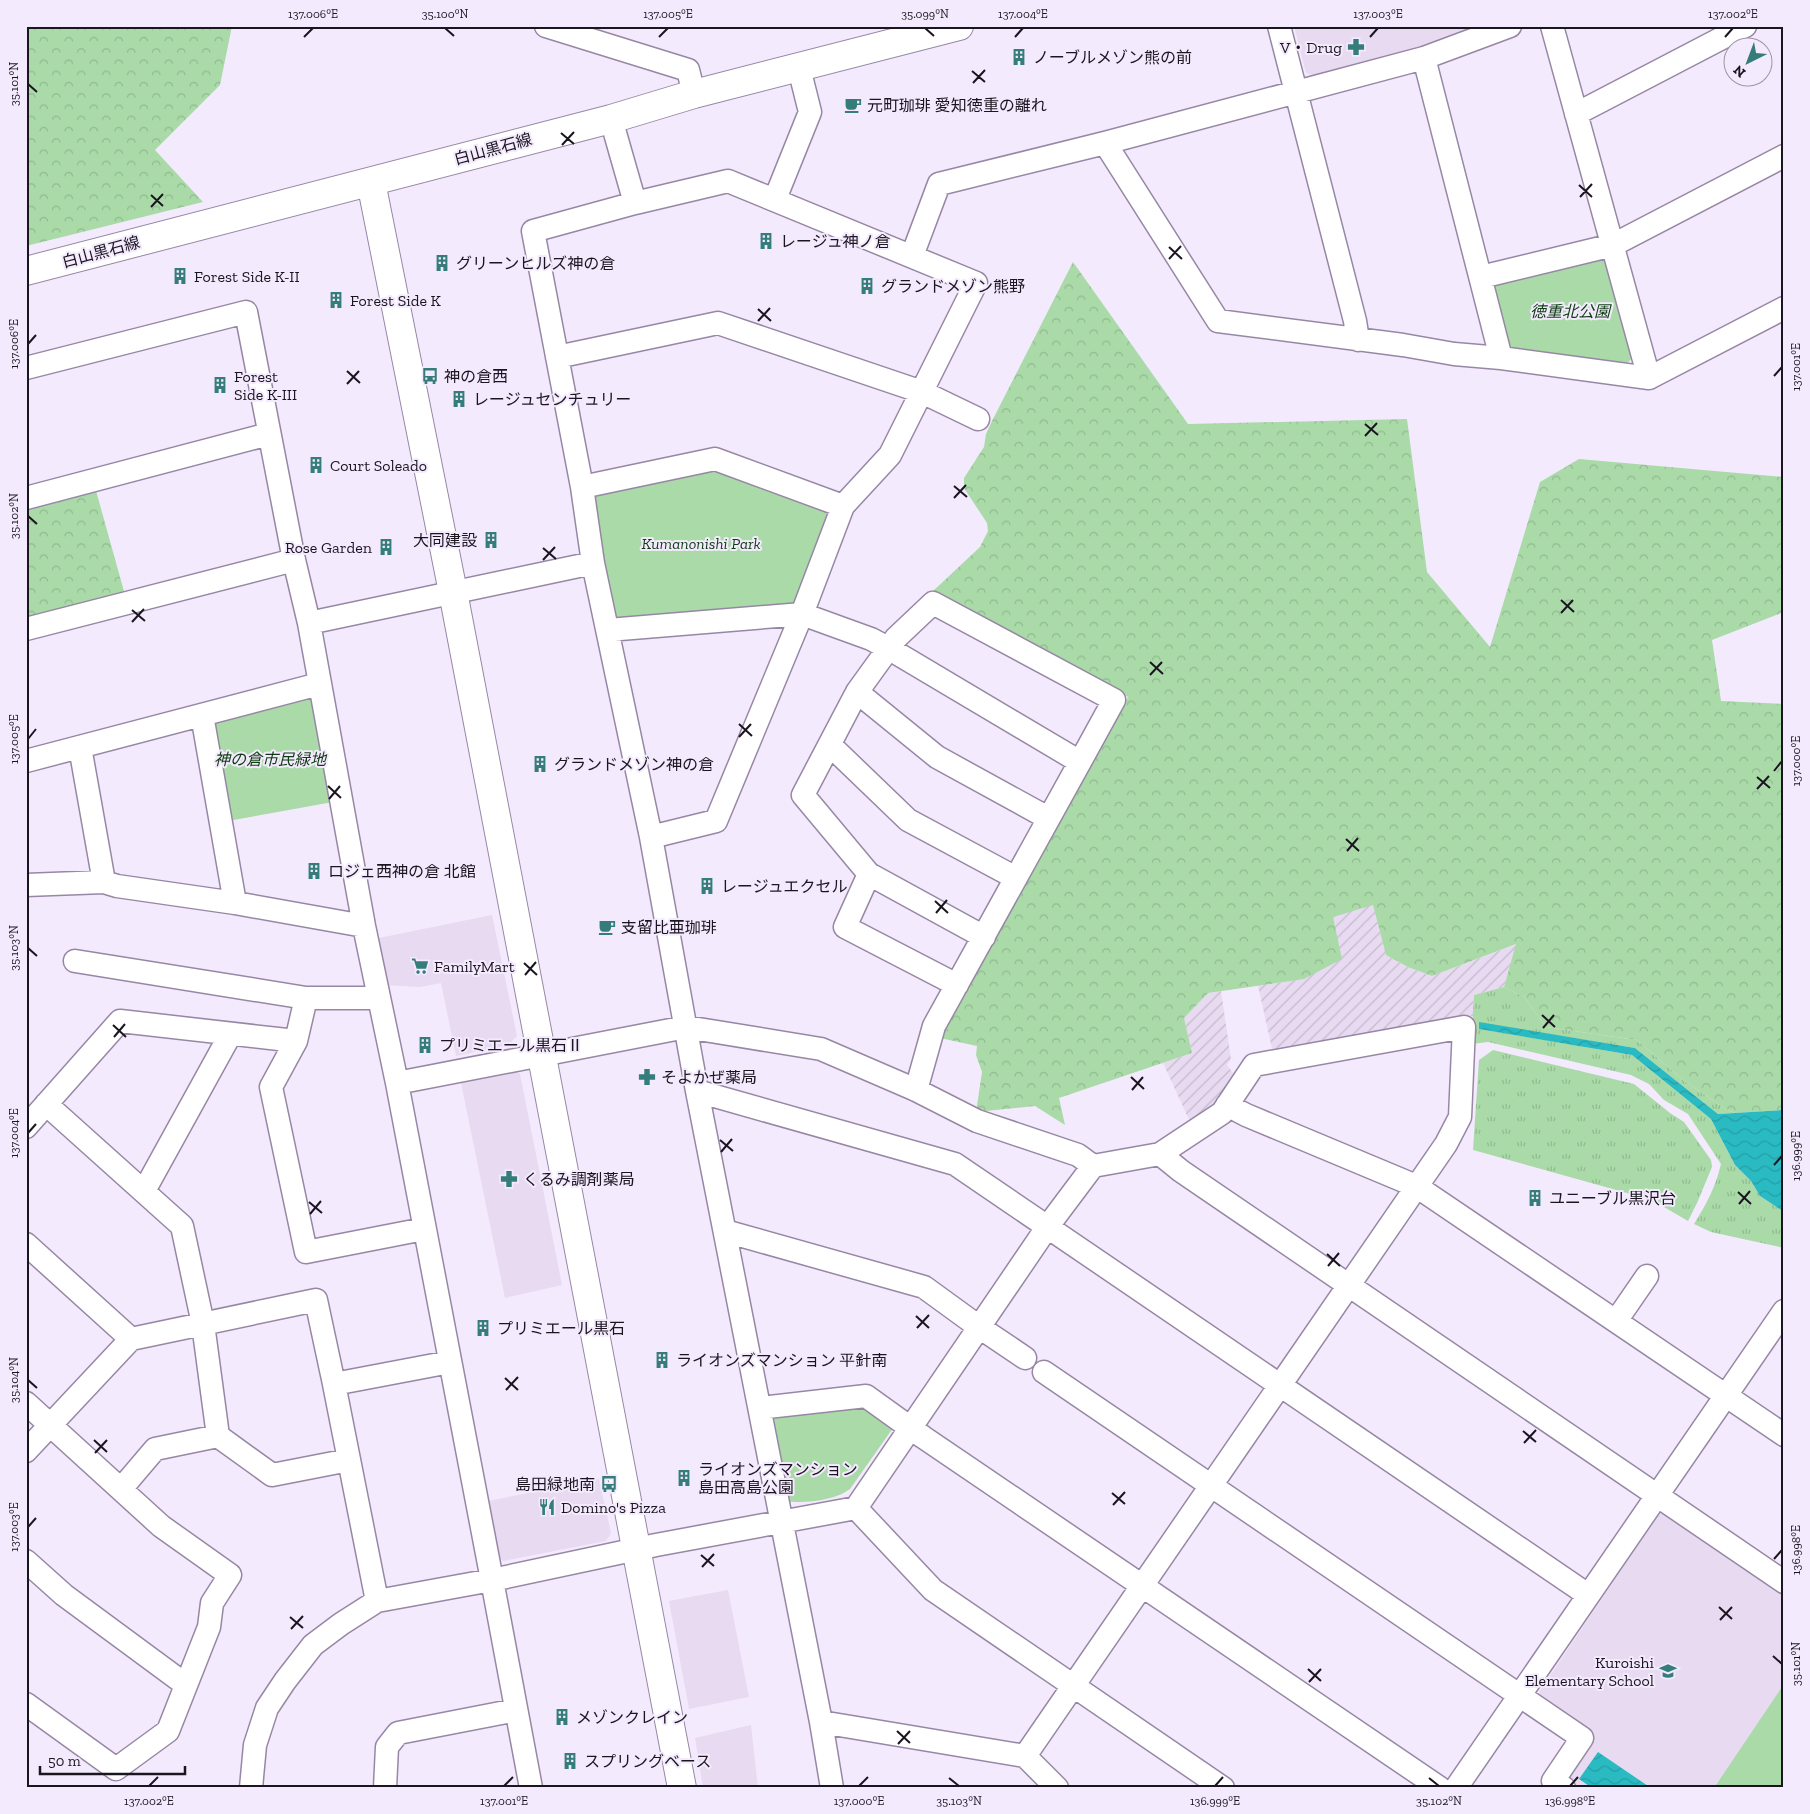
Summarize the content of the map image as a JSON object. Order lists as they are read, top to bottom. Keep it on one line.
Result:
{"streets":{"street":["白山黒石線"]},"parks":["徳重北公園","Kumanonishi Park","神の倉市民緑地"],"places":{"pharmacy":["V・Drug","そよかぜ薬局","くるみ調剤薬局"],"building":["ノーブルメゾン熊の前","レージュ神ノ倉","グリーンヒルズ神の倉","Forest Side K-II","グランドメゾン熊野","Forest Side K","Forest Side K-III","レージュセンチュリー","Court Soleado","大同建設","Rose Garden","グランドメゾン神の倉","ロジェ西神の倉 北館","レージュエクセル","プリミエール黒石Ⅱ","ユニーブル黒沢台","プリミエール黒石","ライオンズマンション 平針南","ライオンズマンション 島田高島公園","メゾンクレイン","スプリングベース"],"cafe":["元町珈琲 愛知徳重の離れ","支留比亜珈琲"],"bus stop":["神の倉西","島田緑地南"],"supermarket":["FamilyMart"],"restaurant":["Domino's Pizza"],"school or university":["Kuroishi Elementary School"]},"scale_bar":"50 m","north":"bottom left","coordinates":["137.006°E","35.100°N","137.005°E","35.099°N","137.004°E","137.003°E","137.002°E","35.101°N","137.001°E","35.102°N","137.000°E","35.103°N","136.999°E","35.104°N","136.998°E"]}
